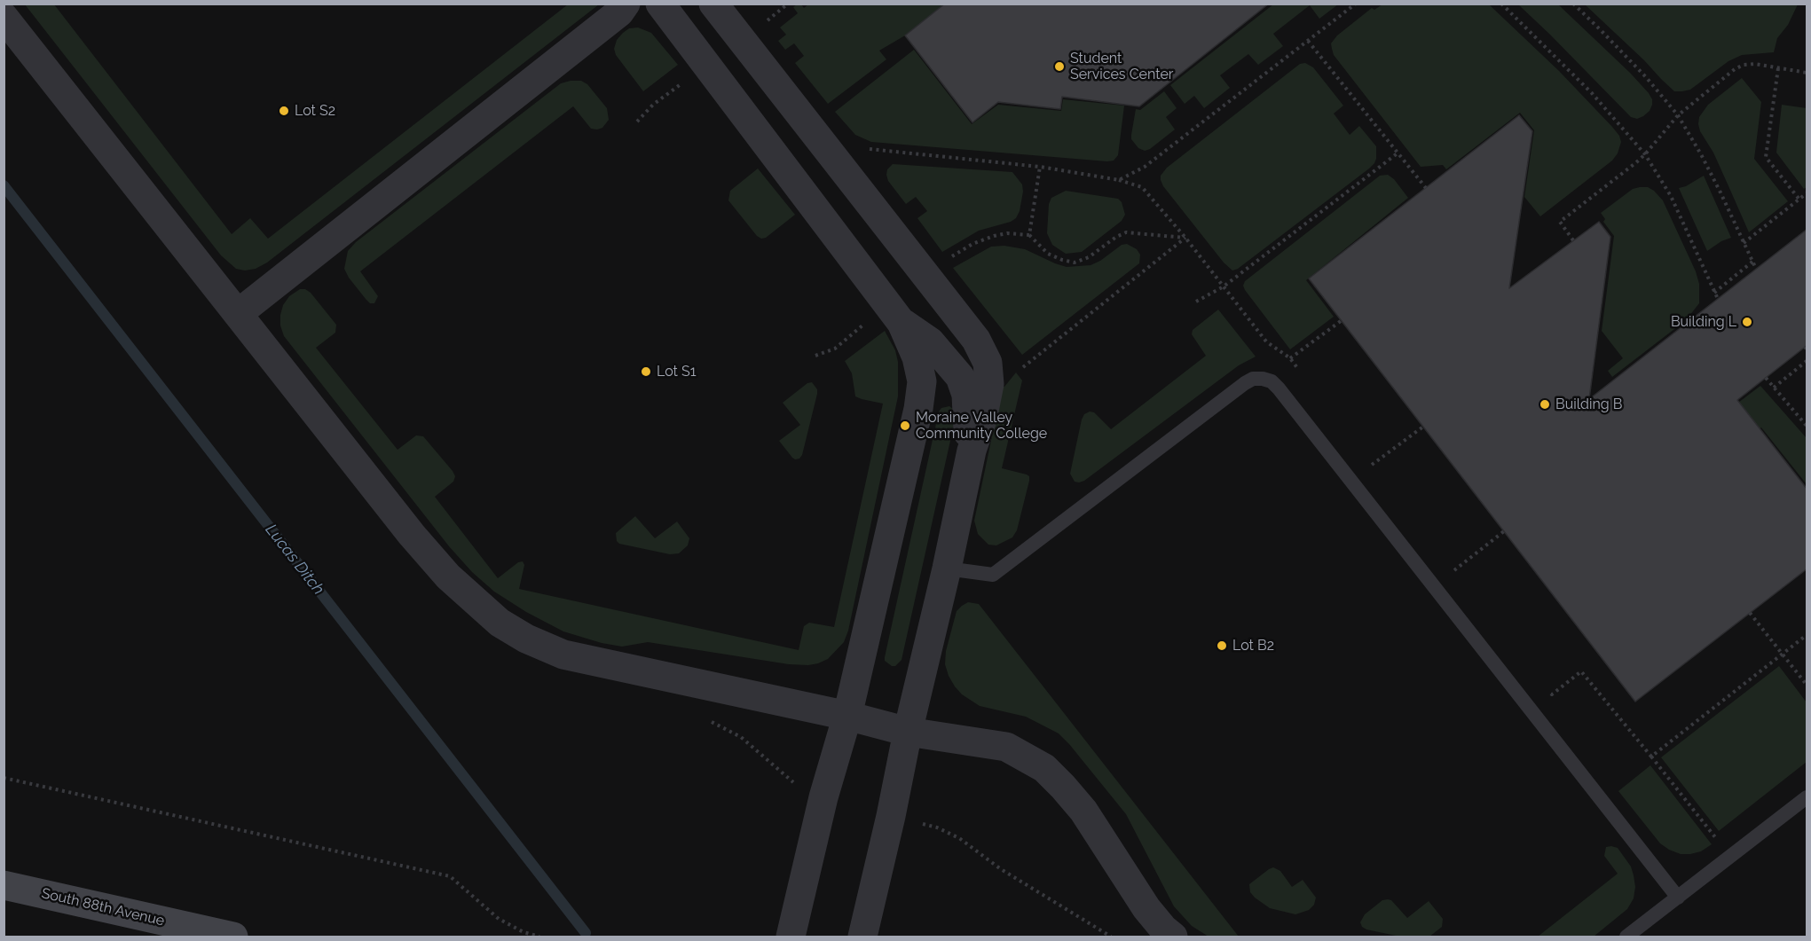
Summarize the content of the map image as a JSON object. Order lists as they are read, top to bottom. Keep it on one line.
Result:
{"streets":{"street":["South 88th Avenue"]},"water":["Lucas Ditch"],"places":["Student Services Center","Lot S2","Building L","Lot S1","Building B","Moraine Valley Community College","Lot B2"]}
